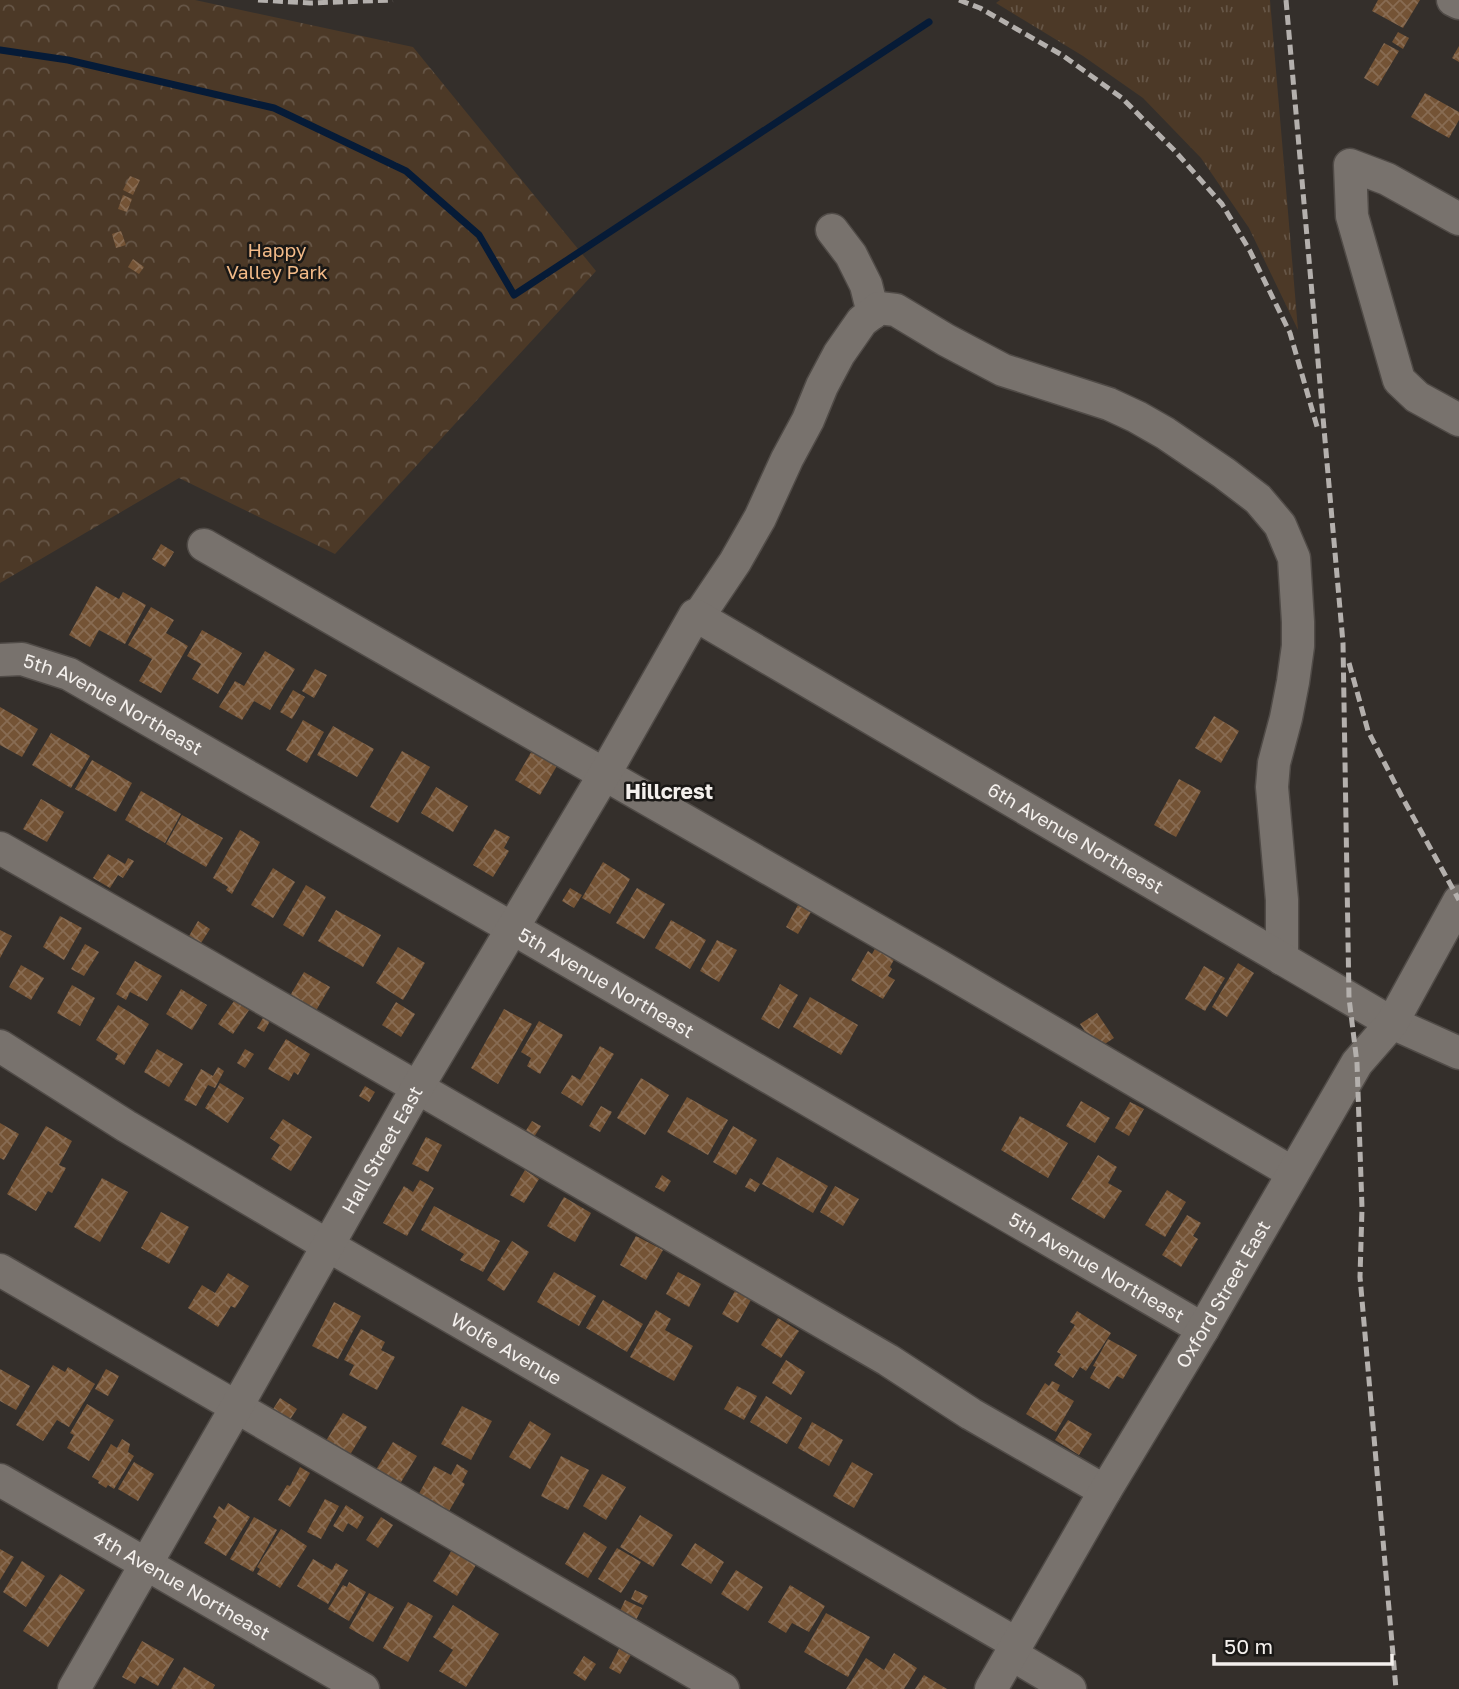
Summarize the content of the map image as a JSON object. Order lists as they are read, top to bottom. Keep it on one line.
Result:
{"streets":{"street":["5th Avenue Northeast","6th Avenue Northeast","Hall Street East","Oxford Street East","Wolfe Avenue","4th Avenue Northeast"]},"crossings":[["5th Avenue Northeast","Hall Street East"],["5th Avenue Northeast","Oxford Street East"],["6th Avenue Northeast","Hall Street East"],["6th Avenue Northeast","Oxford Street East"],["Hall Street East","Wolfe Avenue"],["Hall Street East","4th Avenue Northeast"],["Oxford Street East","Wolfe Avenue"]],"districts":["Hillcrest"],"parks":["Happy Valley Park"],"scale_bar":"50 m"}
